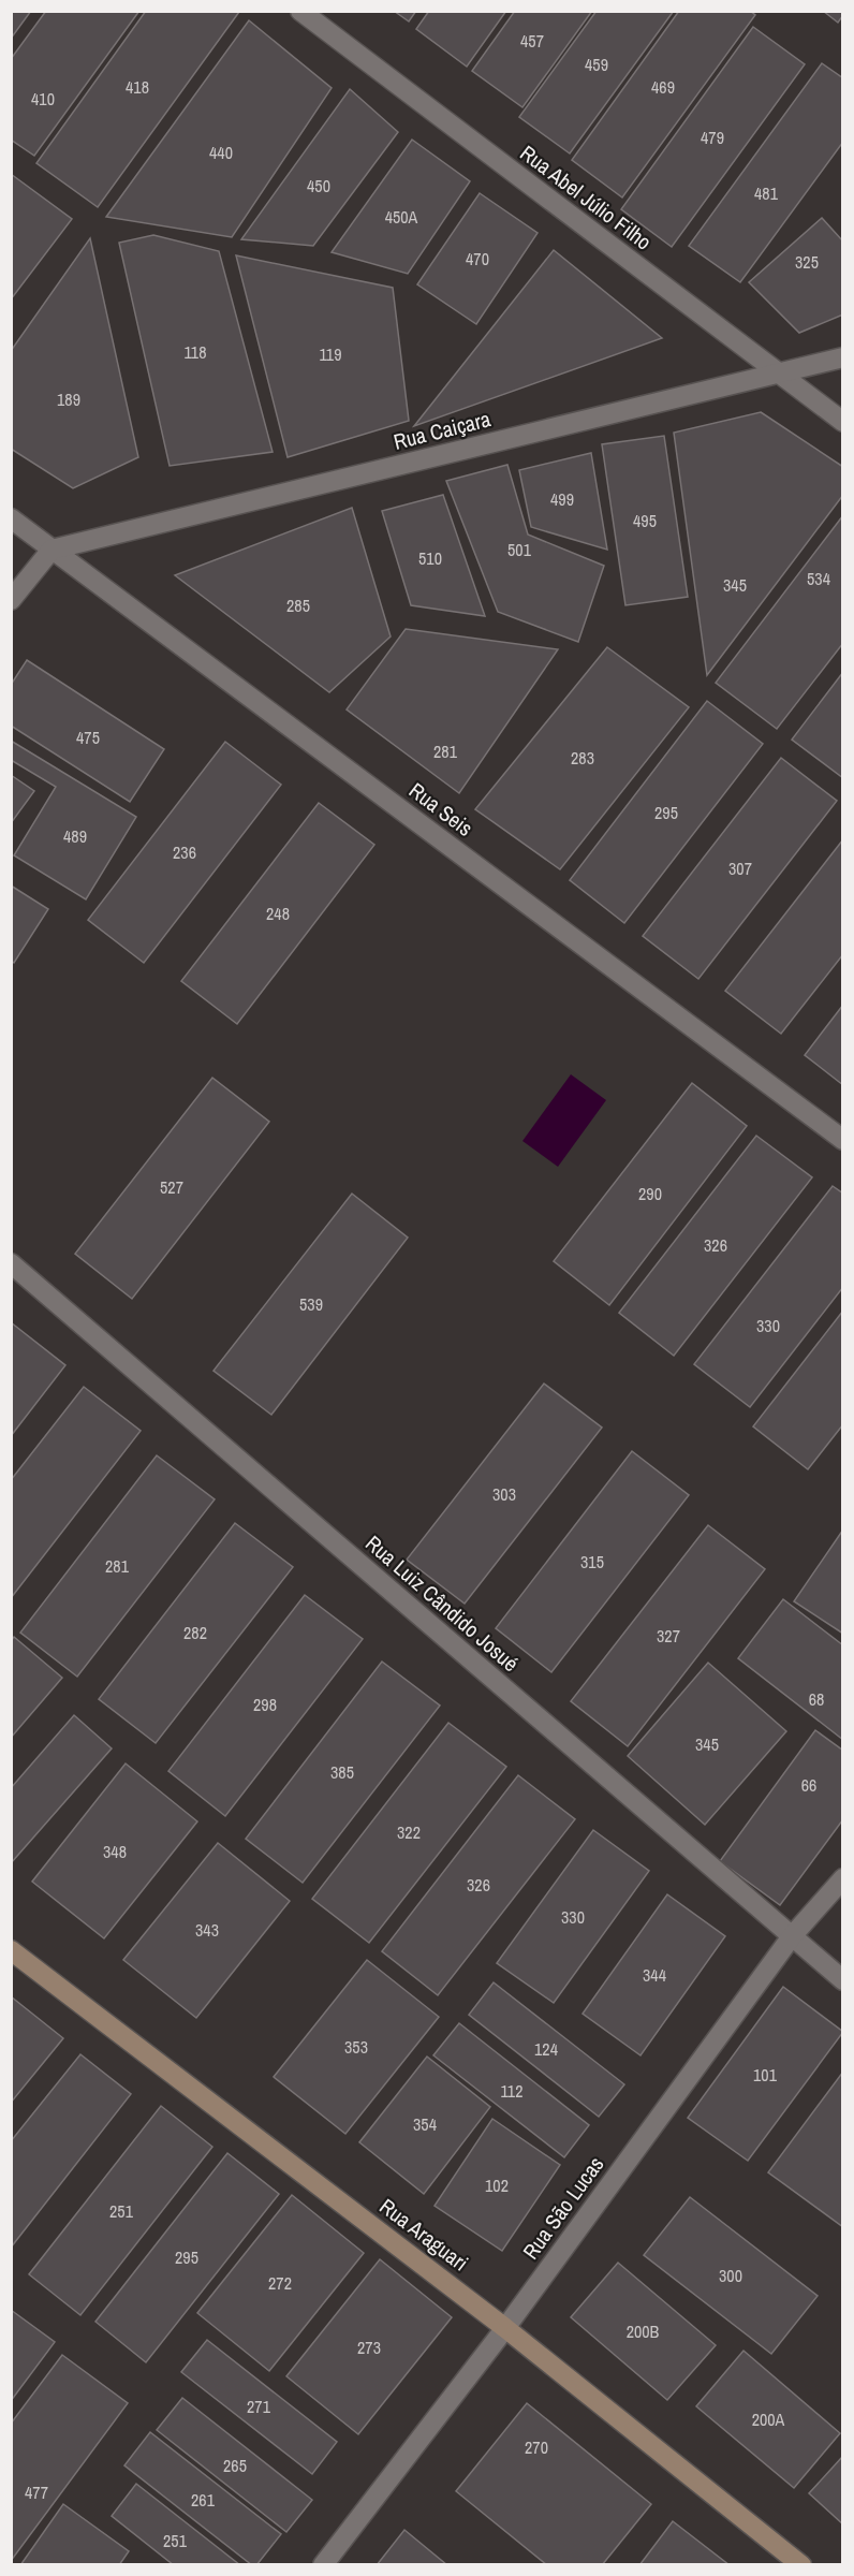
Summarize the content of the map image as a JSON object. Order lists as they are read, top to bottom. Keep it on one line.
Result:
{"streets":{"street":["Rua Abel Júlio Filho","Rua Caiçara","Rua Seis","Rua Luiz Cândido Josué","Rua São Lucas","Rua Araguari"]},"crossings":[["Rua Abel Júlio Filho","Rua Caiçara"],["Rua Caiçara","Rua Seis"],["Rua Luiz Cândido Josué","Rua São Lucas"],["Rua São Lucas","Rua Araguari"]],"house_numbers":["457","459","418","469","410","479","440","450","481","450A","470","325","118","119","189","499","495","501","510","534","345","285","475","281","283","295","489","236","307","248","527","290","326","539","330","303","315","281","282","327","68","298","345","385","66","322","348","326","330","343","344","353","124","101","112","354","102","251","295","300","272","200B","273","271","200A","270","265","477","261","251"]}
